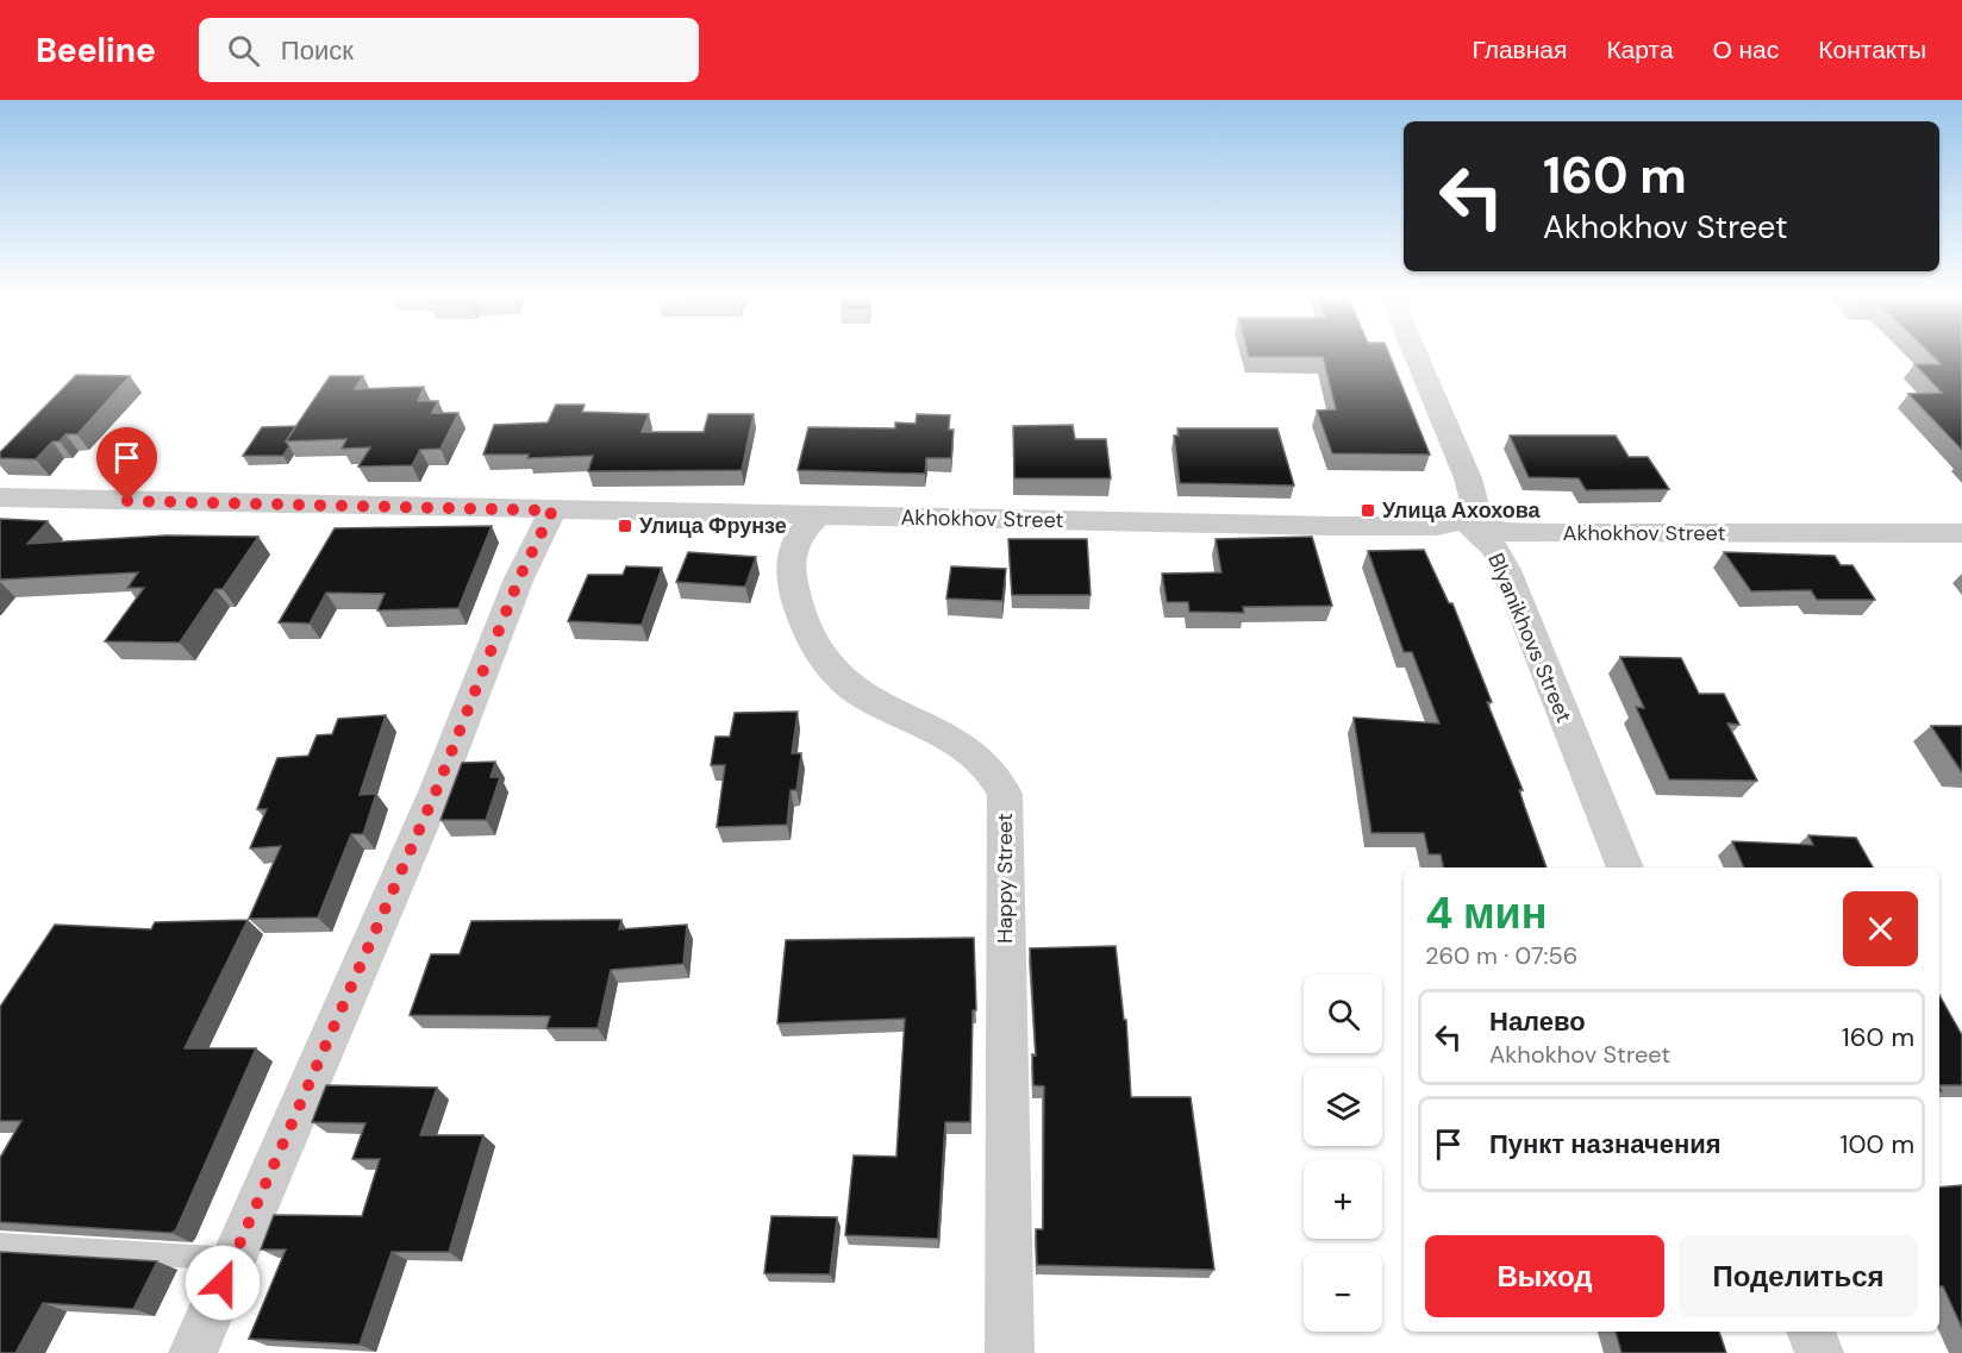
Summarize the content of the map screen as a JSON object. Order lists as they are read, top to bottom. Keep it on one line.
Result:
{"streets":{"street":["Akhokhov Street","Blyanikhovs Street","Happy Street"]},"crossings":[["Akhokhov Street","Blyanikhovs Street"],["Akhokhov Street","Happy Street"]],"places":{"transit":["Улица Ахохова","Улица Фрунзе"]},"page":{"header":"Beeline","search":"Поиск","nav":["Главная","Карта","О нас","Контакты"],"turn":["160 m","Akhokhov Street"],"heading":["4 мин","260 m · 07:56"],"map_buttons":["+","−"],"list":[{"name":"Налево","note":"Akhokhov Street","value":"160 m"},{"name":"Пункт назначения","value":"100 m"}],"buttons":["Выход","Поделиться"]}}
